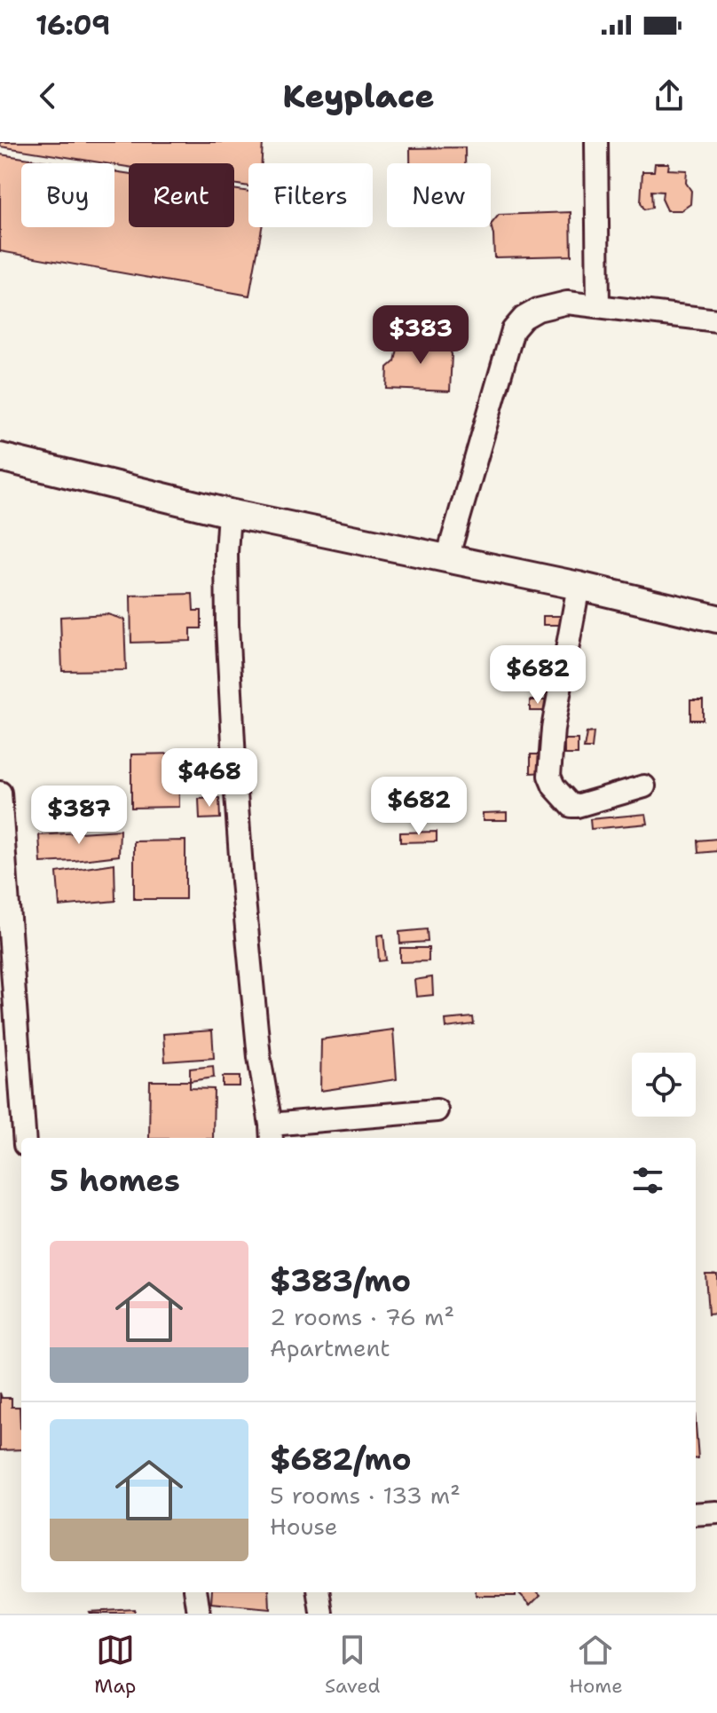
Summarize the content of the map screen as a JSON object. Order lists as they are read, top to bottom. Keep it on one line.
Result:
{"page":{"status":"16:09","header":"Keyplace","chip":["Buy","Rent","Filters","New"],"price":["$383","$682","$468","$682","$387"],"heading":"5 homes","list":[{"name":"$383/mo","note":"2 rooms · 76 m² · Apartment"},{"name":"$682/mo","note":"5 rooms · 133 m² · House"}],"tabs":["Map","Saved","Home"]}}
